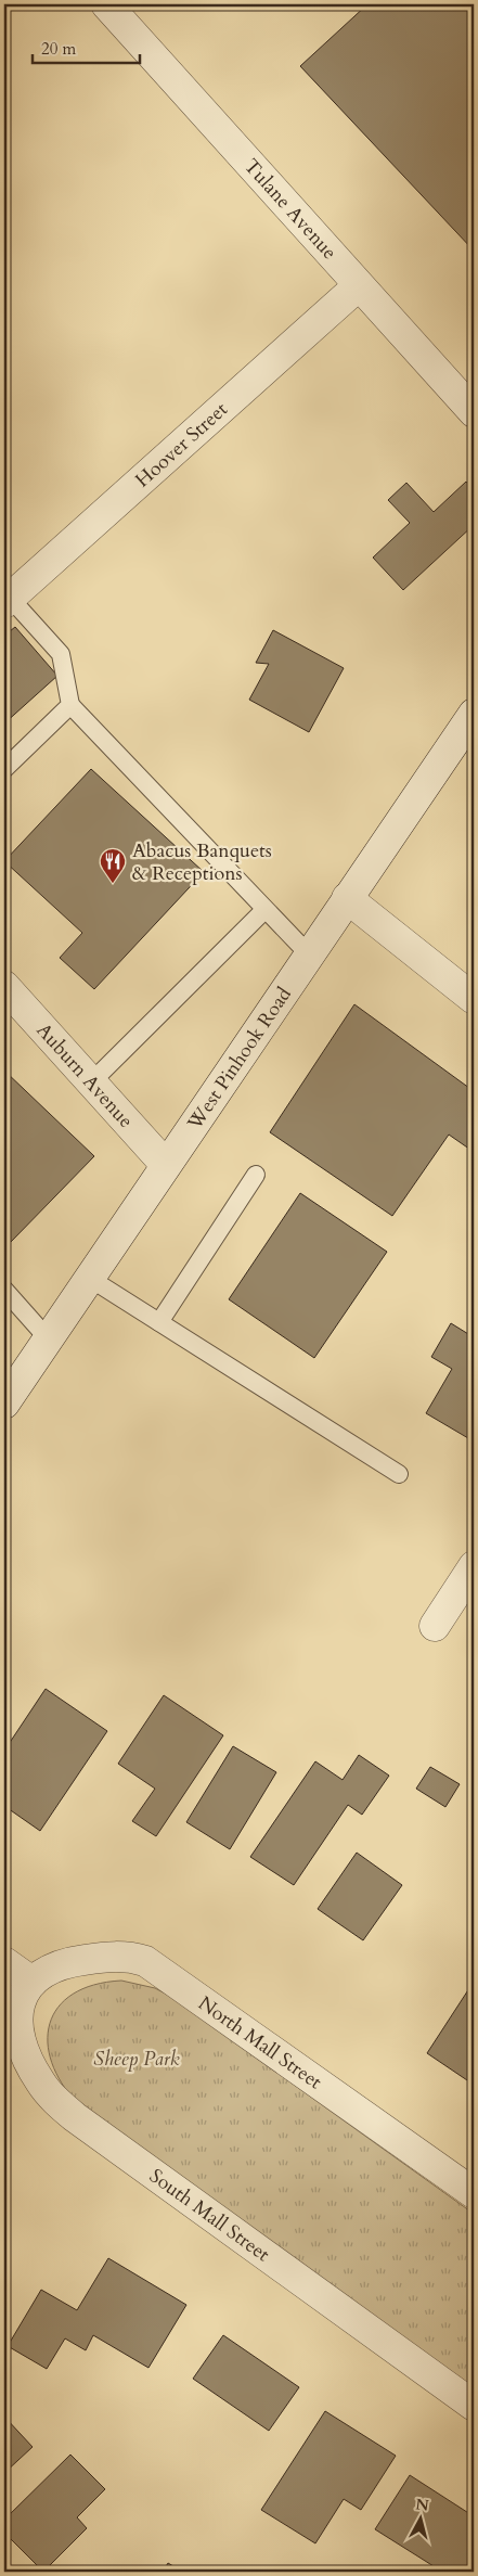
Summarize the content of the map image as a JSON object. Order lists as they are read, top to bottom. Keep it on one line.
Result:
{"streets":{"street":["Tulane Avenue","Hoover Street","West Pinhook Road","Auburn Avenue","North Mall Street","South Mall Street"]},"crossings":[["Tulane Avenue","Hoover Street"],["West Pinhook Road","Auburn Avenue"],["North Mall Street","South Mall Street"]],"parks":["Sheep Park"],"places":{"restaurant":["Abacus Banquets & Receptions"]},"scale_bar":"20 m","north":"top"}
